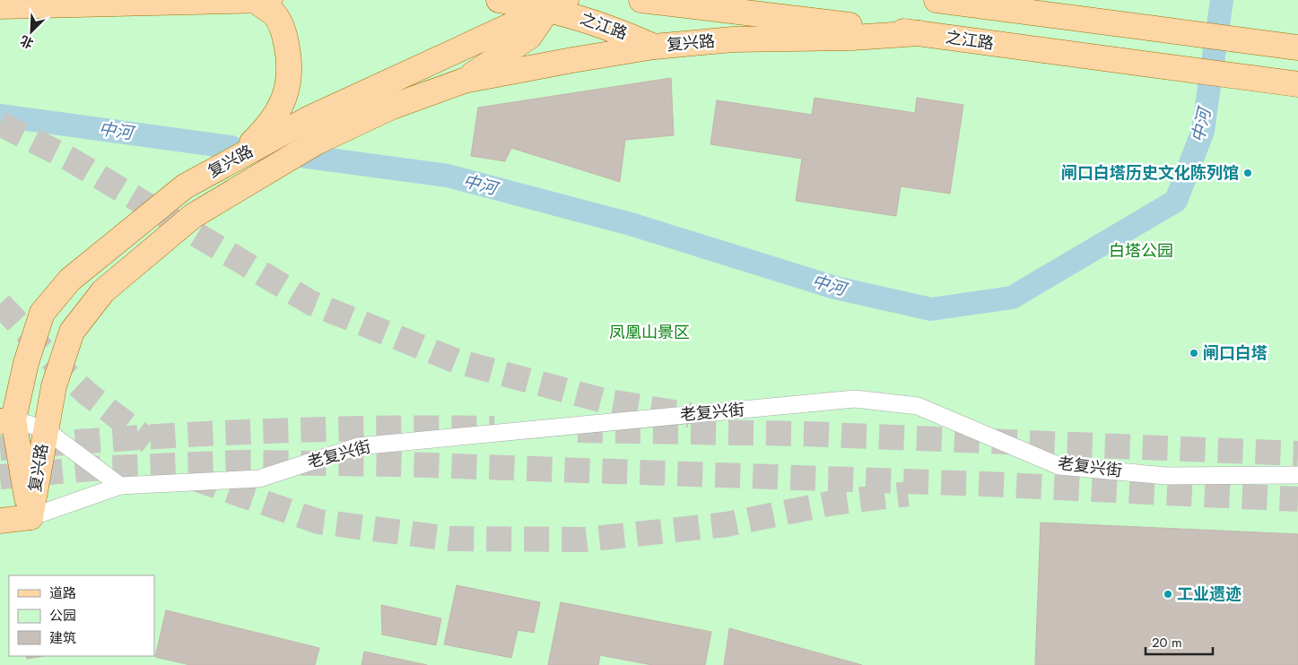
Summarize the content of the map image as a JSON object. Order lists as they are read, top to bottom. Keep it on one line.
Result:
{"streets":{"main road":["之江路","复兴路"],"street":["老复兴街"]},"crossings":[["之江路","复兴路"],["复兴路","老复兴街"]],"water":["中河"],"parks":["白塔公园","凤凰山景区"],"places":["闸口白塔历史文化陈列馆","闸口白塔","工业遗迹"],"legend":["道路","公园","建筑"],"scale_bar":"20 m","north":"bottom left"}
